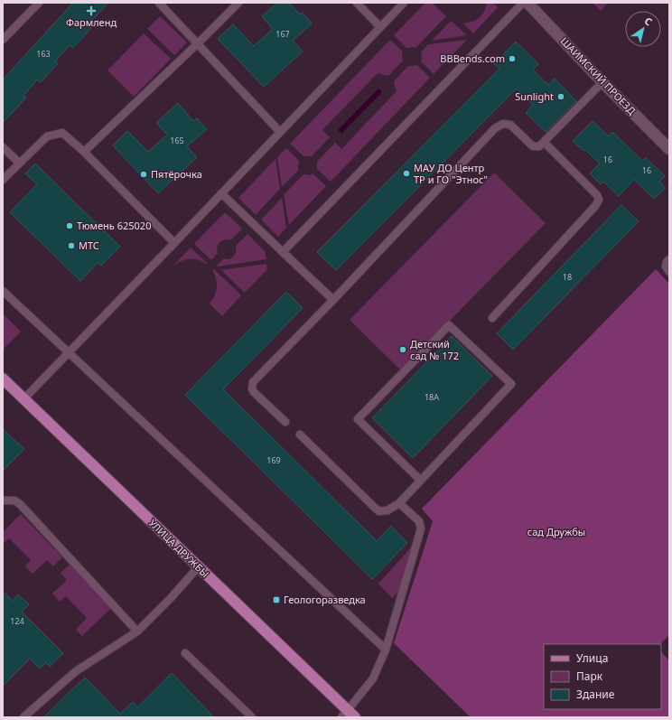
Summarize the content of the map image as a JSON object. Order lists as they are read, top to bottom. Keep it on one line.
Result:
{"streets":{"main road":["УЛИЦА ДРУЖБЫ"],"street":["ШАИМСКИЙ ПРОЕЗД"]},"parks":["сад Дружбы"],"places":{"health":["Фармленд"],"other":["BBBends.com","Sunlight","МАУ ДО Центр ТР и ГО \"Этнос\"","Пятёрочка","Тюмень 625020","МТС","Детский сад № 172"],"transit":["Геологоразведка"]},"house_numbers":["167","163","165","16","16","18","18А","169","124"],"legend":["Улица","Парк","Здание"],"north":"top right"}
